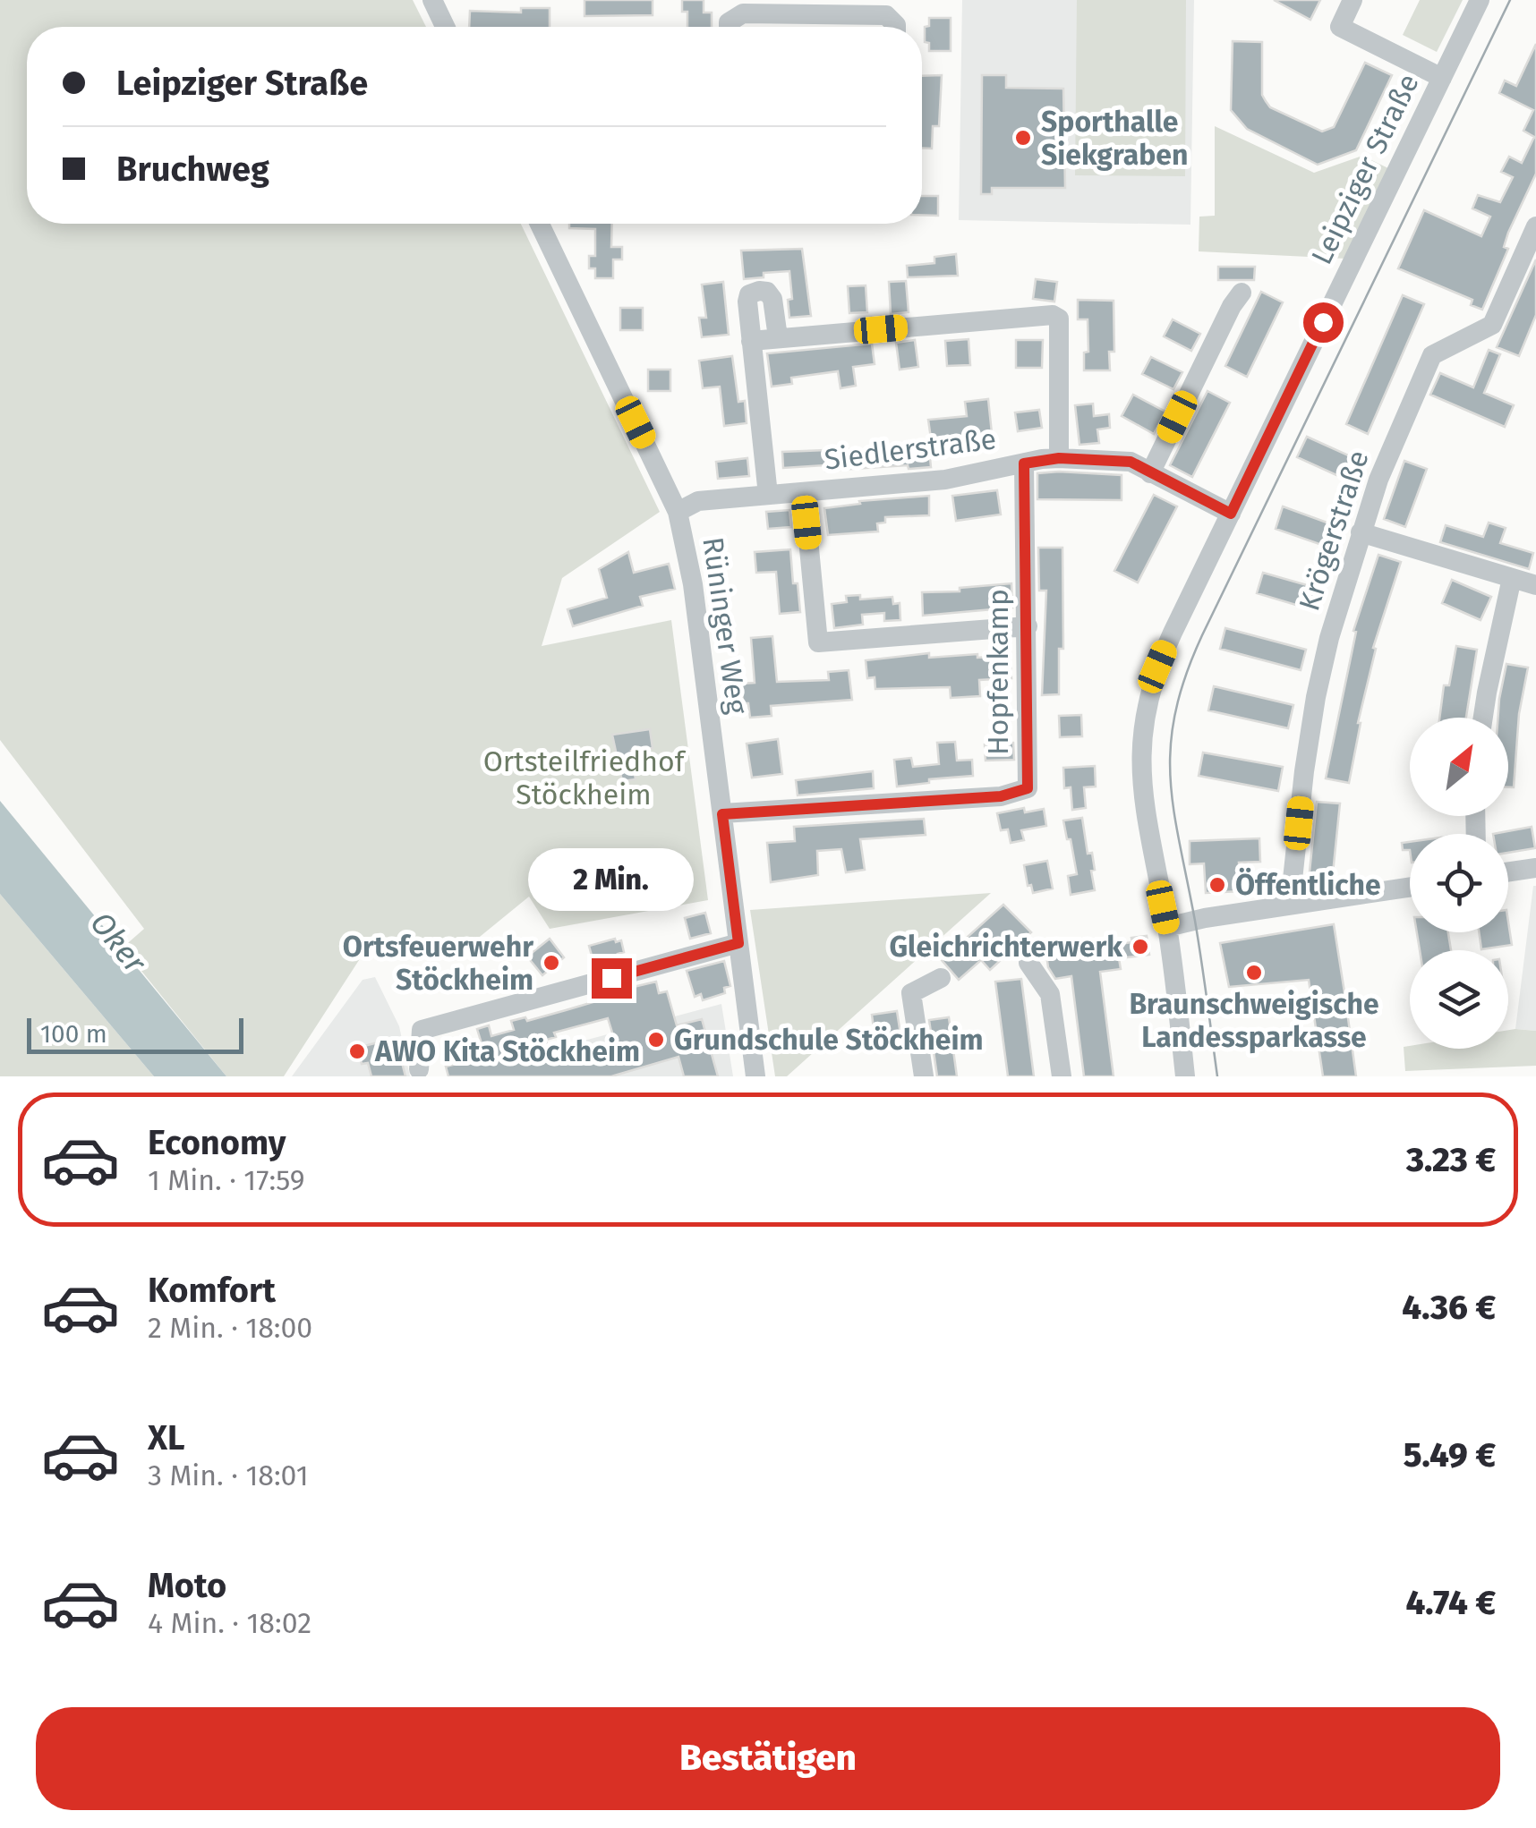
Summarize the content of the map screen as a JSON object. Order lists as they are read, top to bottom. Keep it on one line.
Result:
{"streets":{"street":["Leipziger Straße","Siedlerstraße","Krögerstraße","Rüninger Weg","Hopfenkamp"]},"crossings":[["Leipziger Straße","Siedlerstraße"],["Siedlerstraße","Rüninger Weg"],["Siedlerstraße","Hopfenkamp"],["Rüninger Weg","Hopfenkamp"]],"water":["Oker"],"parks":["Ortsteilfriedhof Stöckheim"],"places":["Sporthalle Siekgraben","Öffentliche","Gleichrichterwerk","Ortsfeuerwehr Stöckheim","Braunschweigische Landessparkasse","Grundschule Stöckheim","AWO Kita Stöckheim"],"scale_bar":"100 m","north":"top right","page":{"banner":["Leipziger Straße","Bruchweg"],"bubble":"2 Min.","scale":"100 m","list":[{"name":"Economy","note":"1 Min. · 17:59","value":"3.23 €"},{"name":"Komfort","note":"2 Min. · 18:00","value":"4.36 €"},{"name":"XL","note":"3 Min. · 18:01","value":"5.49 €"},{"name":"Moto","note":"4 Min. · 18:02","value":"4.74 €"}],"buttons":"Bestätigen"}}
